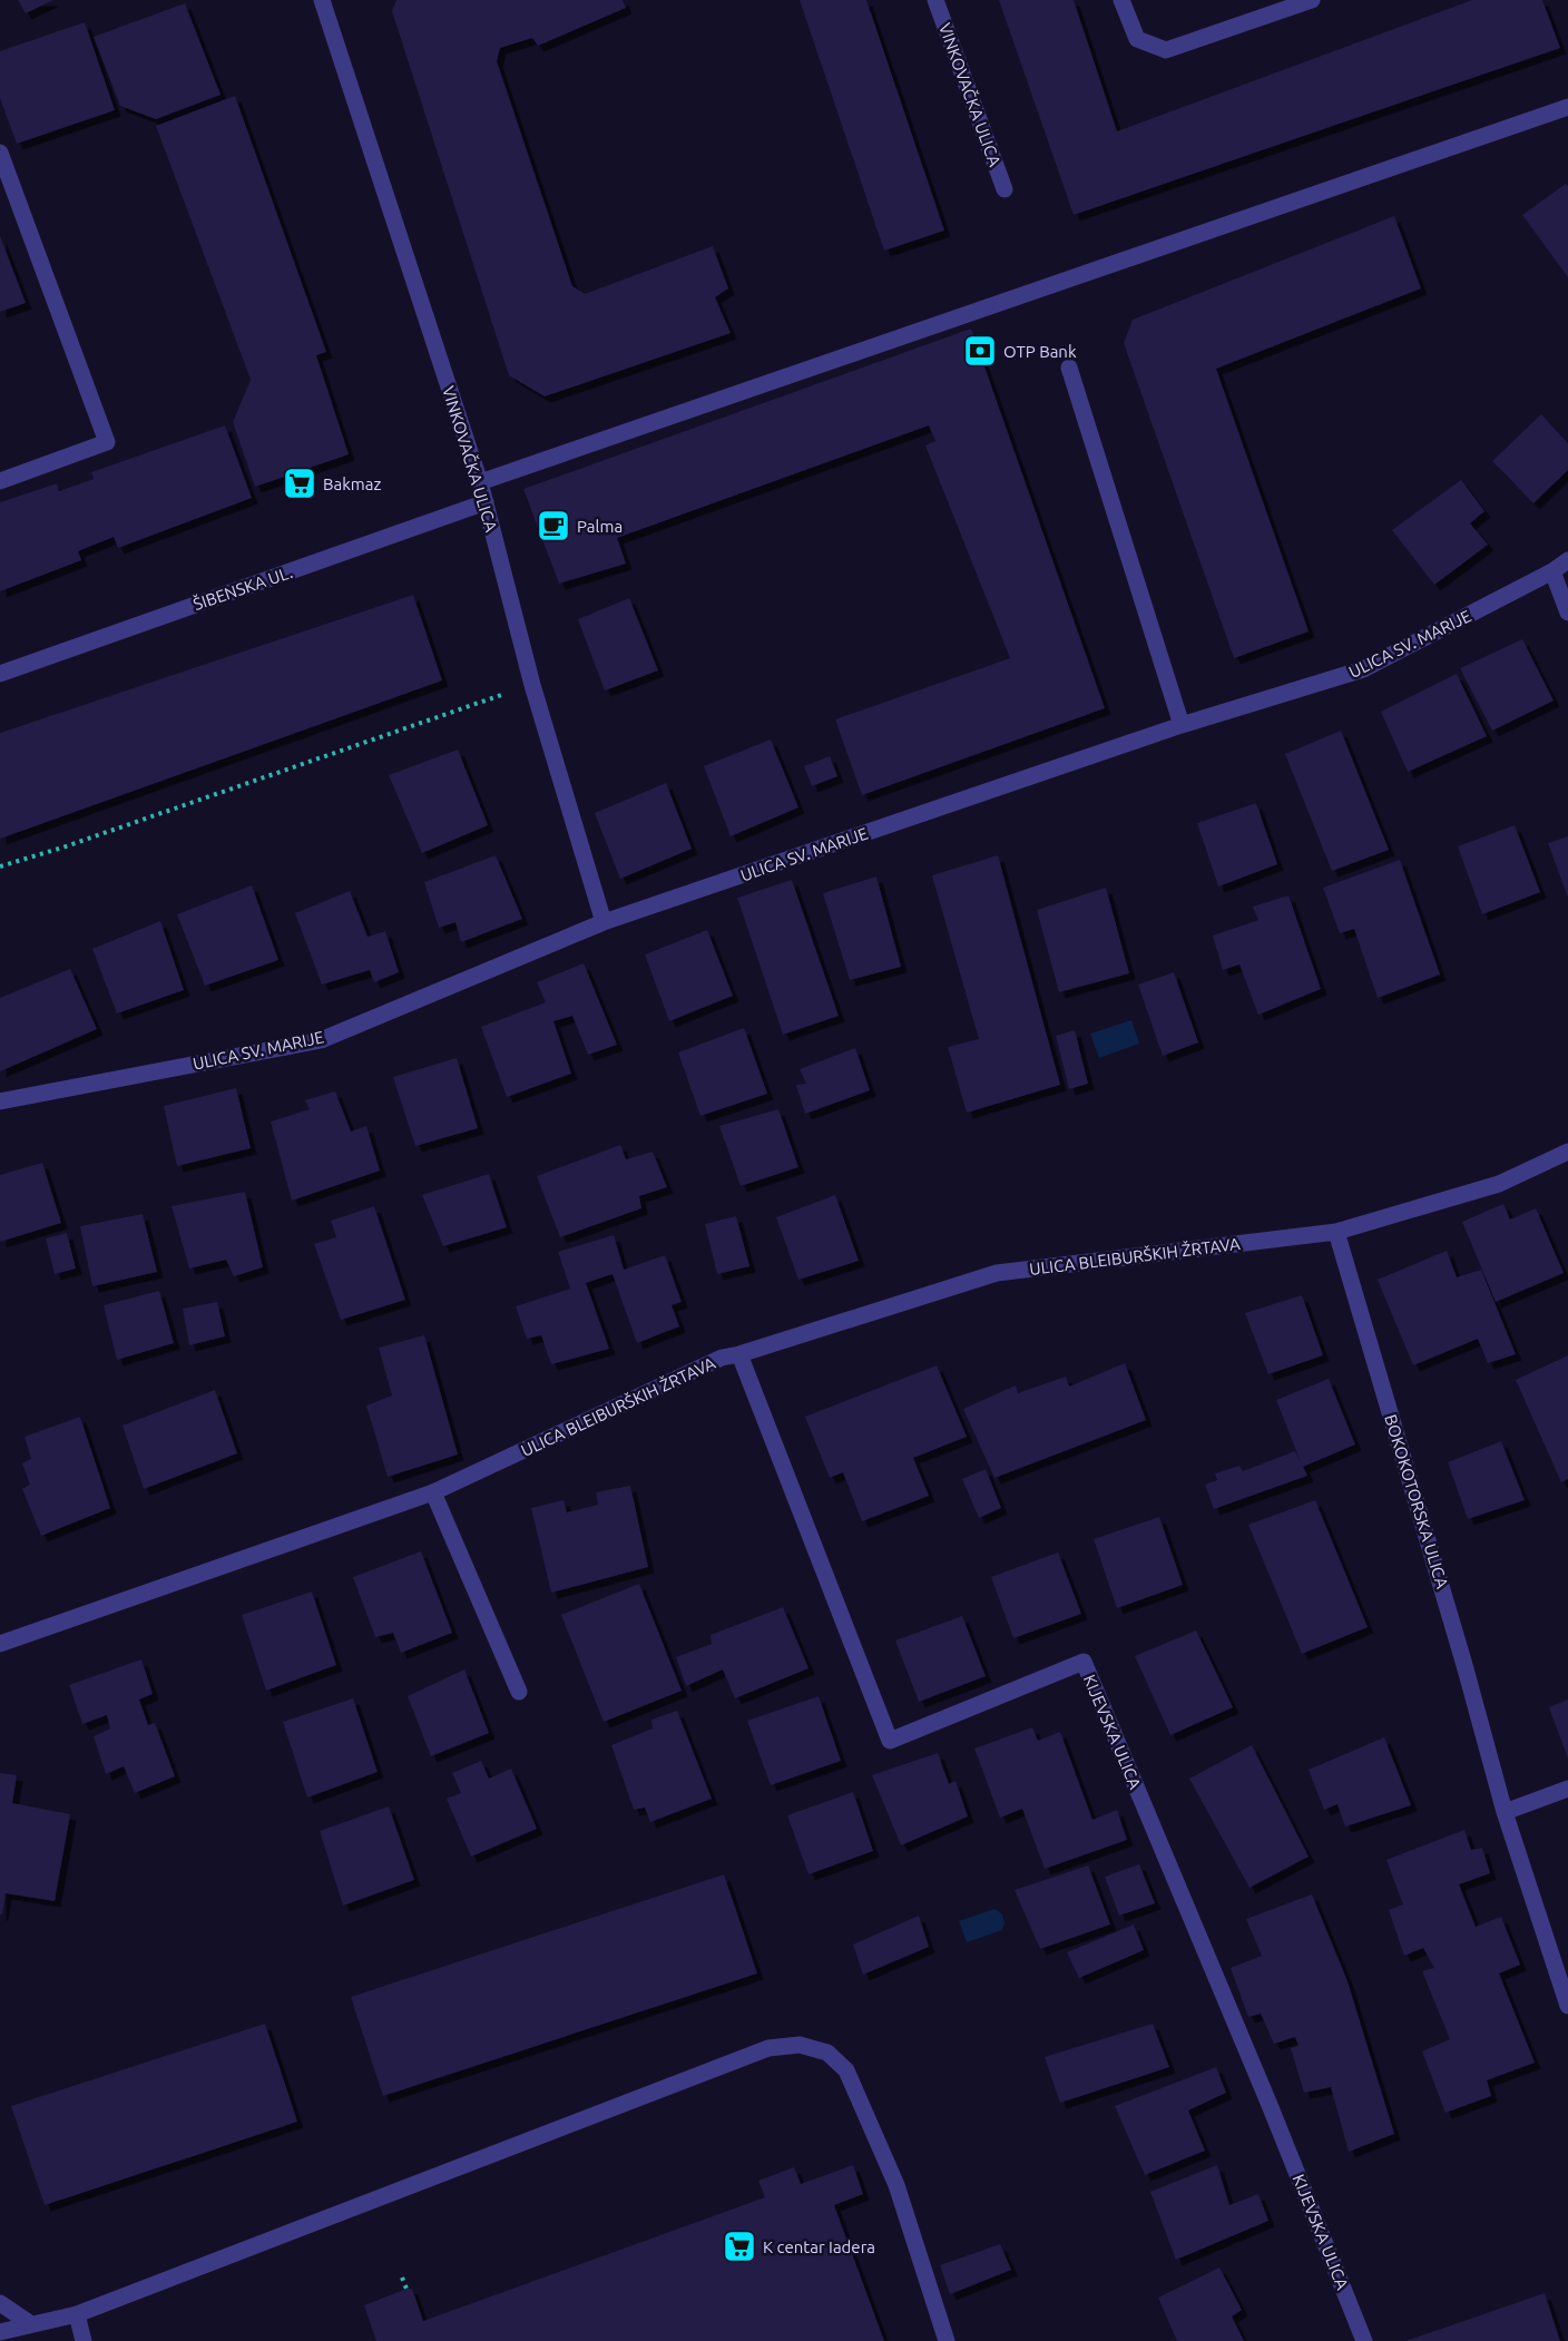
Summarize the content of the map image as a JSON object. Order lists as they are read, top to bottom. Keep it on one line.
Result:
{"streets":{"street":["VINKOVAČKA ULICA","ŠIBENSKA UL.","ULICA SV. MARIJE","ULICA BLEIBURŠKIH ŽRTAVA","BOKOKOTORSKA ULICA","KIJEVSKA ULICA"]},"crossings":[["VINKOVAČKA ULICA","ŠIBENSKA UL."],["VINKOVAČKA ULICA","ULICA SV. MARIJE"],["ULICA BLEIBURŠKIH ŽRTAVA","BOKOKOTORSKA ULICA"],["ULICA BLEIBURŠKIH ŽRTAVA","KIJEVSKA ULICA"]],"places":{"bank":["OTP Bank"],"supermarket":["Bakmaz","K centar Iadera"],"cafe":["Palma"]}}
